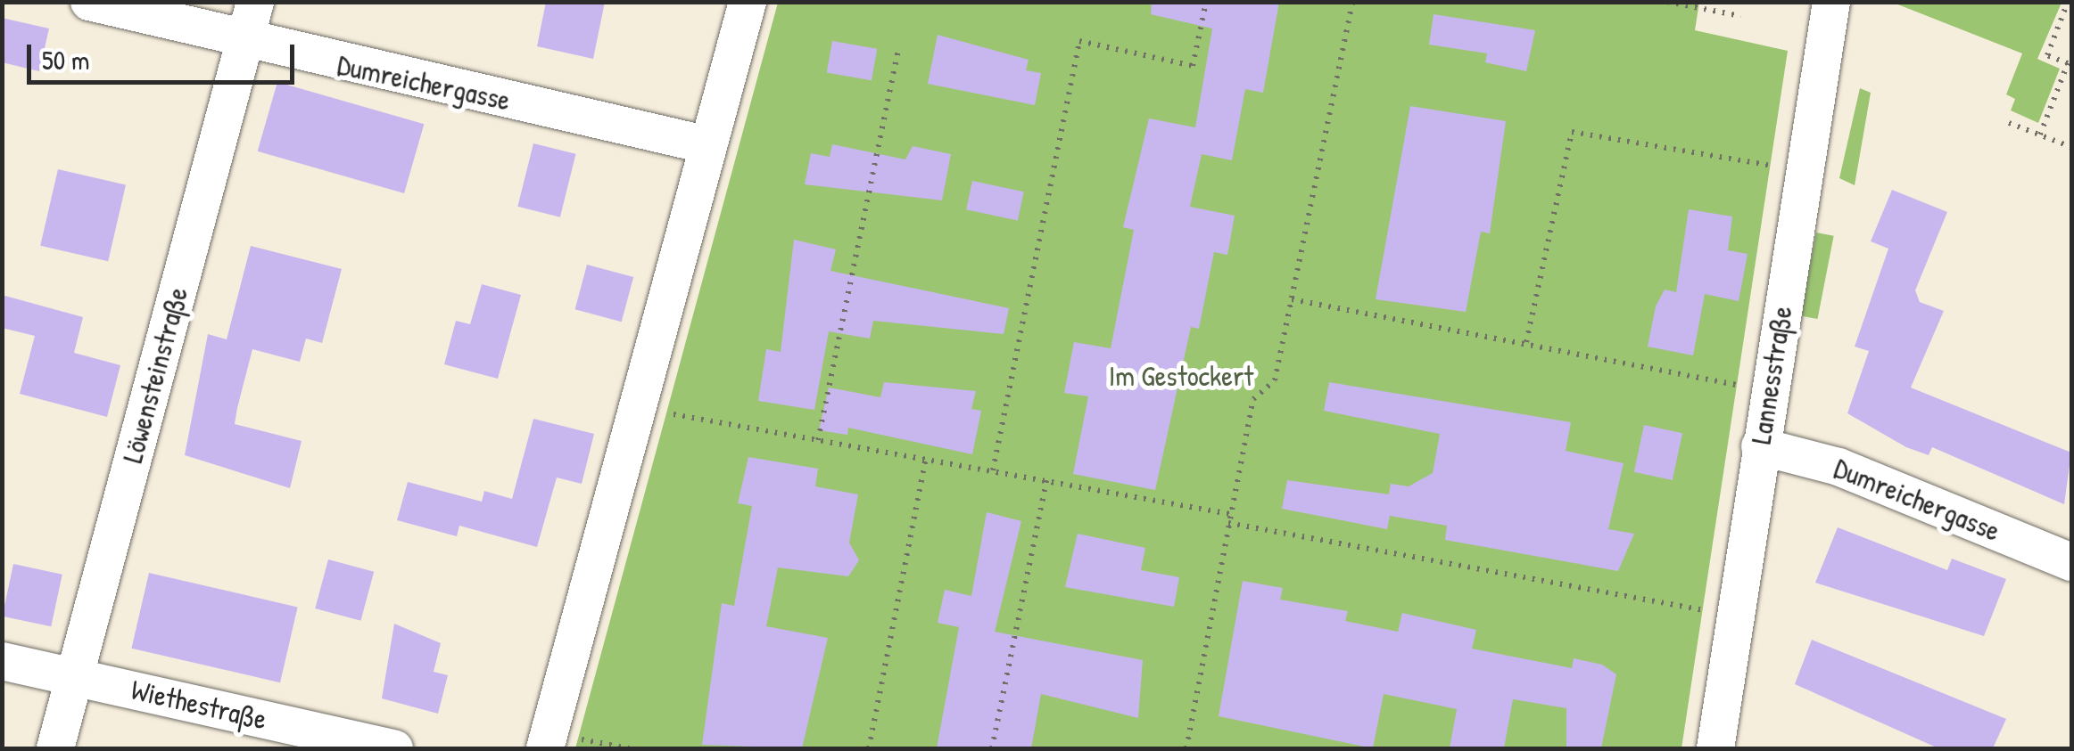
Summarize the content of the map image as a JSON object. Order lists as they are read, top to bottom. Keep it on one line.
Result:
{"streets":{"street":["Dumreichergasse","Löwensteinstraße","Lannesstraße","Wiethestraße"]},"crossings":[["Dumreichergasse","Löwensteinstraße"],["Dumreichergasse","Lannesstraße"],["Löwensteinstraße","Wiethestraße"]],"parks":["Im Gestockert"],"scale_bar":"50 m"}
